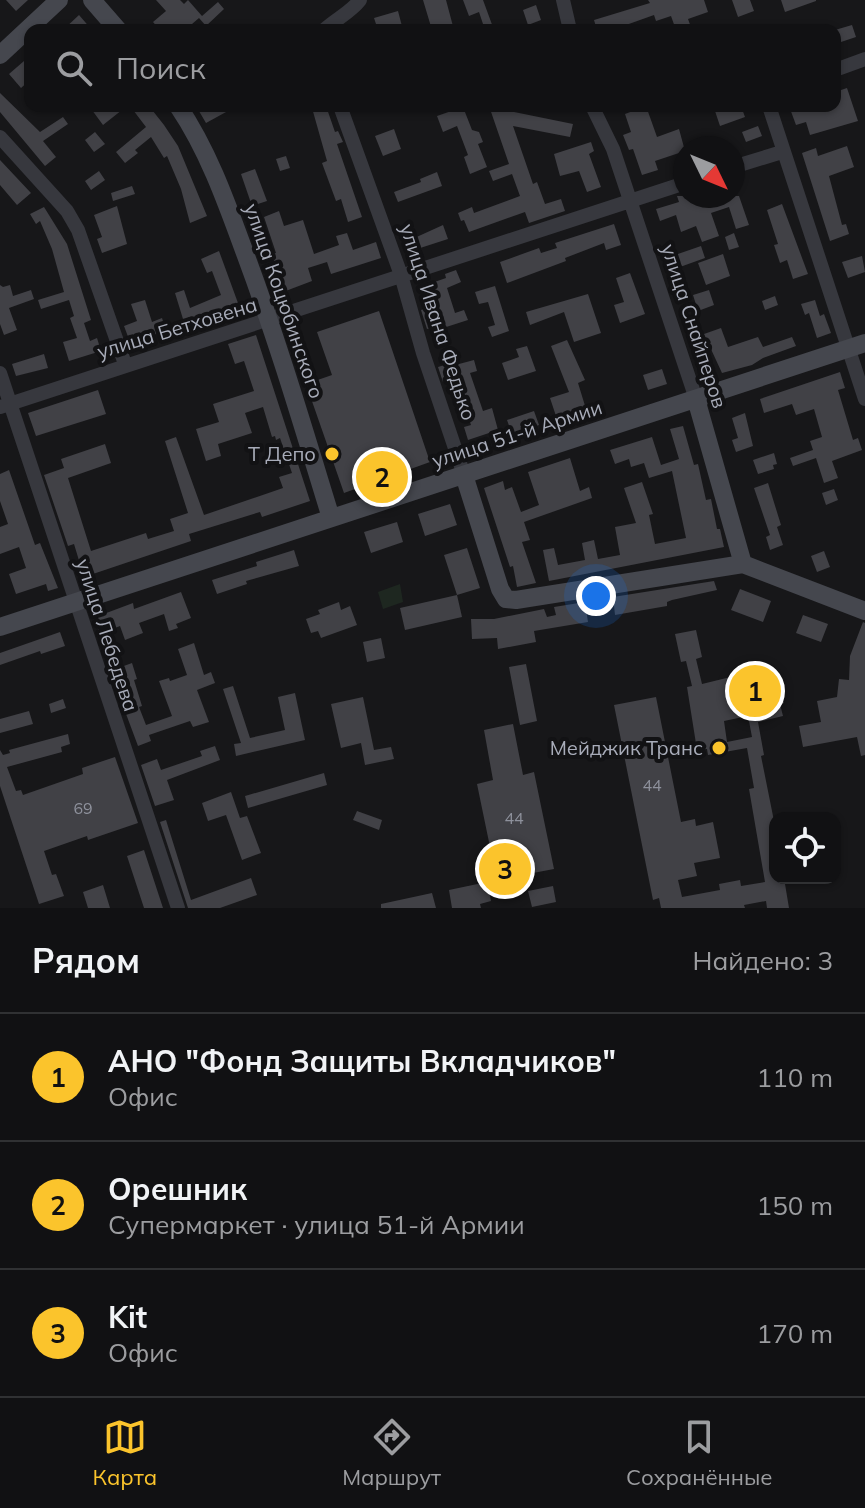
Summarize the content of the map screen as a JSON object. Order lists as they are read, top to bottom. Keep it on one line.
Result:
{"streets":{"main road":["улица Коцюбинского","улица Ивана Федько","улица Снайперов","улица 51-й Армии"],"street":["улица Бетховена","улица Лебедева"]},"crossings":[["улица Коцюбинского","улица Бетховена"],["улица Коцюбинского","улица 51-й Армии"],["улица Ивана Федько","улица Снайперов"],["улица Ивана Федько","улица Бетховена"],["улица Ивана Федько","улица 51-й Армии"],["улица Снайперов","улица Бетховена"],["улица Снайперов","улица 51-й Армии"],["улица Бетховена","улица Лебедева"],["улица 51-й Армии","улица Лебедева"]],"places":["Т Депо","Мейджик Транс"],"house_numbers":["44","69","44"],"north":"bottom right","page":{"search":"Поиск","pins":["2","1","3"],"heading":["Рядом","Найдено: 3"],"list":[{"mark":"1","name":"АНО \"Фонд Защиты Вкладчиков\"","note":"Офис","value":"110 m"},{"mark":"2","name":"Орешник","note":"Супермаркет · улица 51-й Армии","value":"150 m"},{"mark":"3","name":"Kit","note":"Офис","value":"170 m"}],"nav":["Карта","Маршрут","Сохранённые"]}}
